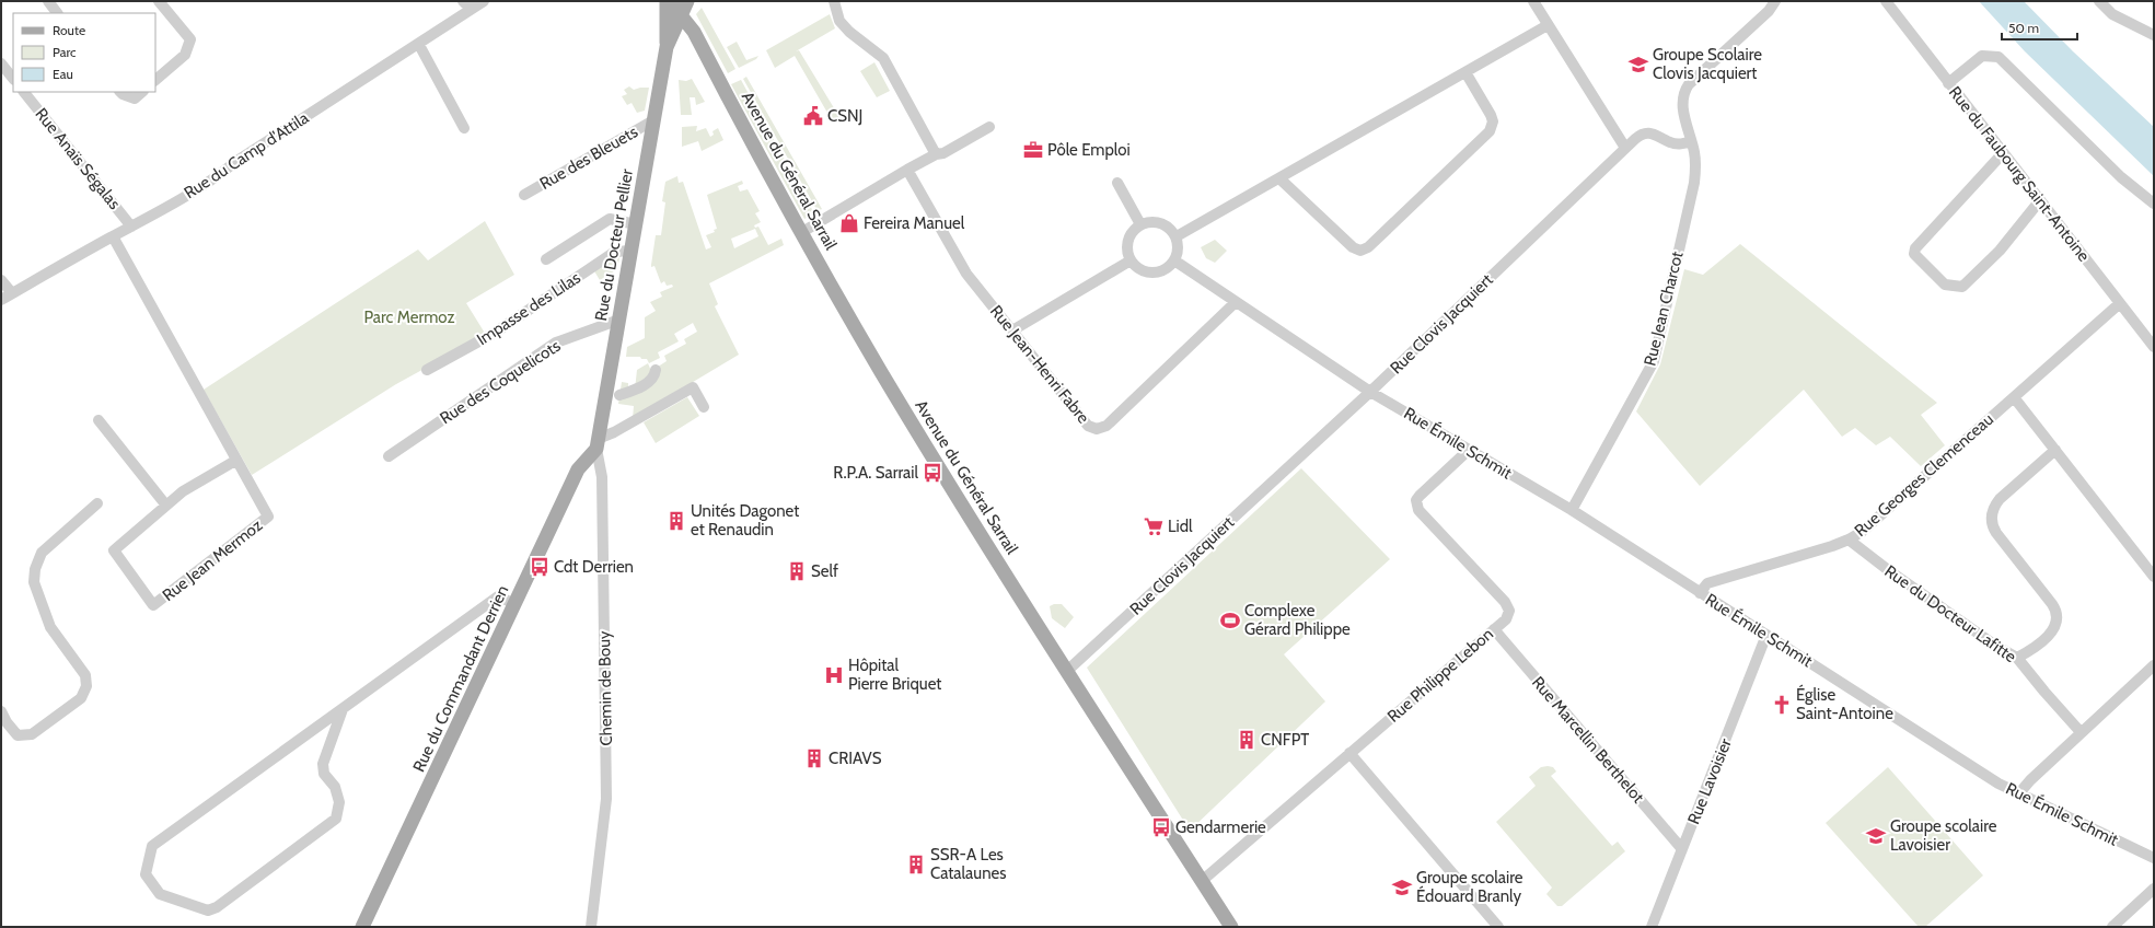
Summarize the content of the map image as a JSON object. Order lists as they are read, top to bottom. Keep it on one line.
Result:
{"streets":{"main road":["Avenue du Général Sarrail","Rue du Docteur Pellier","Rue du Commandant Derrien"],"street":["Rue du Camp d'Attila","Rue des Bleuets","Rue Anaïs Ségalas","Rue du Faubourg Saint-Antoine","Impasse des Lilas","Rue Jean Charcot","Rue Clovis Jacquiert","Rue Jean-Henri Fabre","Rue des Coquelicots","Rue Émile Schmit","Rue Georges Clemenceau","Rue Jean Mermoz","Rue du Docteur Lafitte","Rue Philippe Lebon","Chemin de Bouy","Rue Marcellin Berthelot","Rue Lavoisier"]},"crossings":[["Rue du Camp d'Attila","Rue Anaïs Ségalas"],["Rue du Camp d'Attila","Rue Jean Mermoz"],["Rue des Bleuets","Rue du Docteur Pellier"],["Avenue du Général Sarrail","Rue du Docteur Pellier"],["Avenue du Général Sarrail","Rue Clovis Jacquiert"],["Avenue du Général Sarrail","Rue Philippe Lebon"],["Rue du Faubourg Saint-Antoine","Rue Georges Clemenceau"],["Rue du Docteur Pellier","Impasse des Lilas"],["Rue du Docteur Pellier","Rue des Coquelicots"],["Rue du Docteur Pellier","Rue du Commandant Derrien"],["Rue du Docteur Pellier","Chemin de Bouy"],["Rue Jean Charcot","Rue Clovis Jacquiert"],["Rue Jean Charcot","Rue Émile Schmit"],["Rue Clovis Jacquiert","Rue Émile Schmit"],["Rue Émile Schmit","Rue Georges Clemenceau"],["Rue Émile Schmit","Rue Philippe Lebon"],["Rue Émile Schmit","Rue Lavoisier"],["Rue Georges Clemenceau","Rue du Docteur Lafitte"],["Rue Philippe Lebon","Rue Marcellin Berthelot"],["Rue du Commandant Derrien","Chemin de Bouy"],["Rue Marcellin Berthelot","Rue Lavoisier"]],"parks":["Parc Mermoz"],"places":{"school or university":["Groupe Scolaire Clovis Jacquiert","Groupe scolaire Lavoisier","Groupe scolaire Édouard Branly"],"public building":["CSNJ"],"office":["Pôle Emploi"],"shop":["Fereira Manuel"],"bus stop":["R.P.A. Sarrail","Cdt Derrien","Gendarmerie"],"building":["Unités Dagonet et Renaudin","Self","CNFPT","CRIAVS","SSR-A Les Catalaunes"],"supermarket":["Lidl"],"sports":["Complexe Gérard Philippe"],"hospital":["Hôpital Pierre Briquet"],"church":["Église Saint-Antoine"]},"legend":["Route","Parc","Eau"],"scale_bar":"50 m"}
